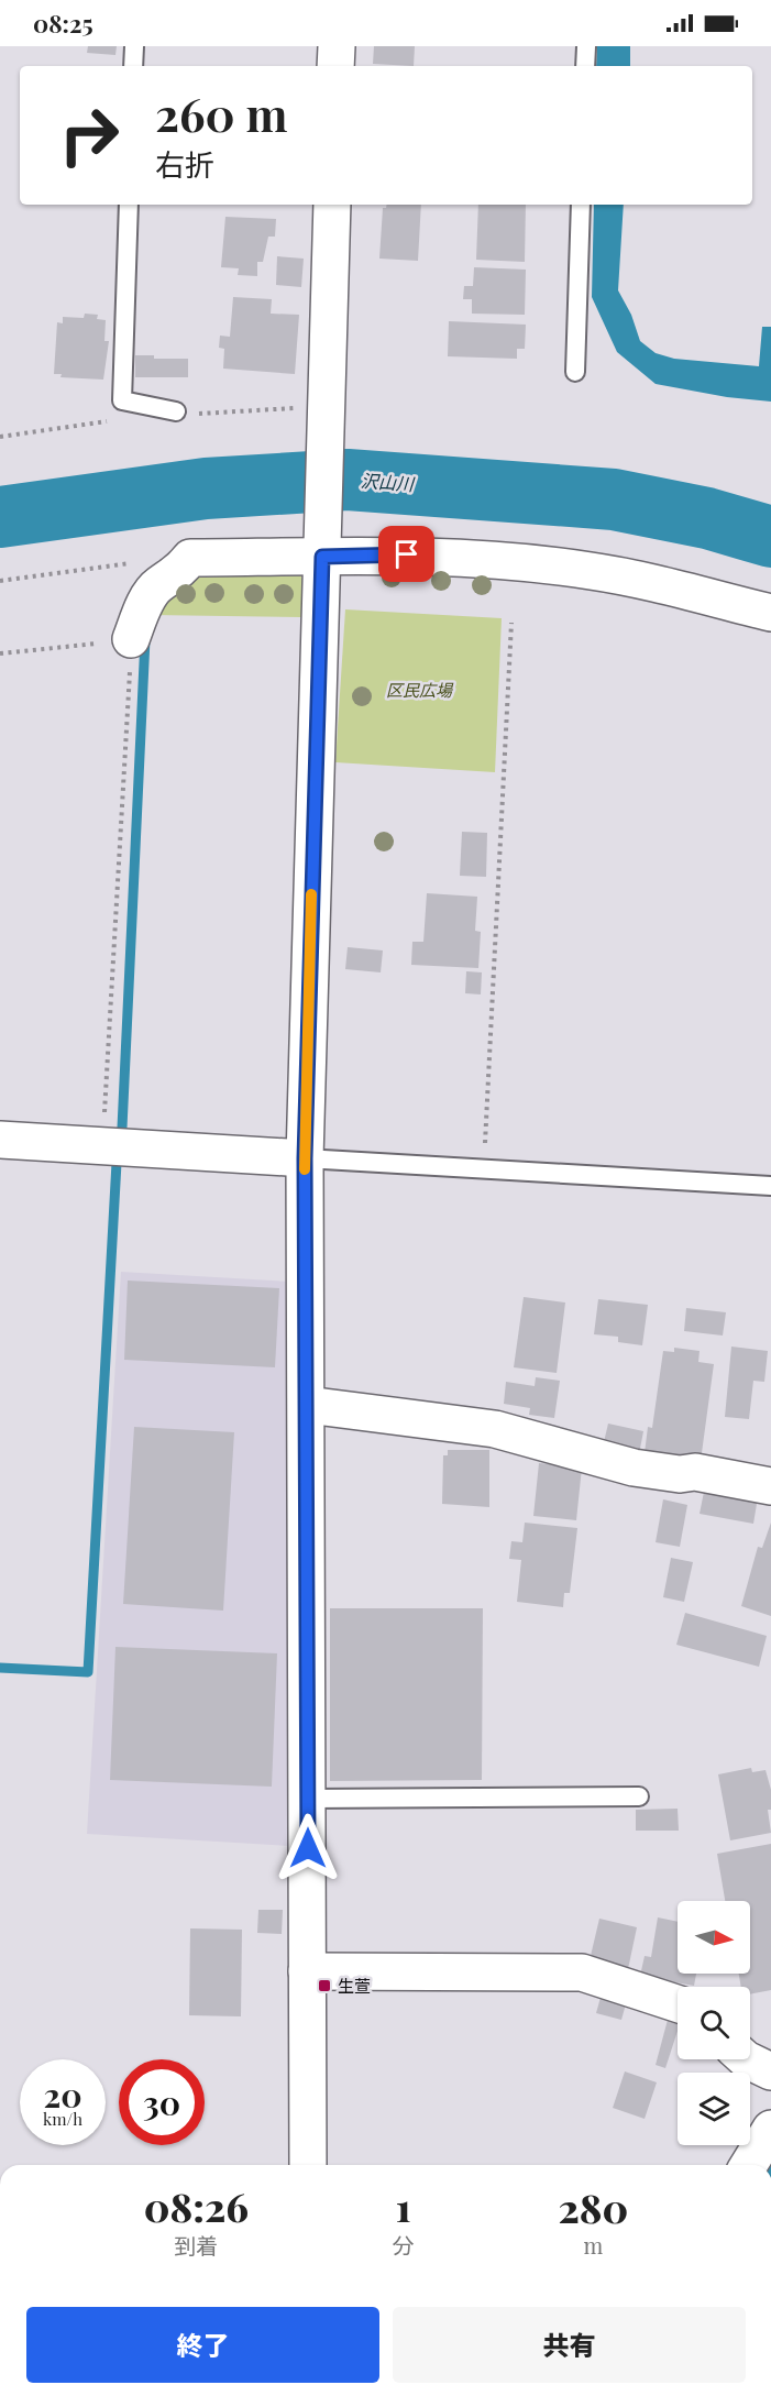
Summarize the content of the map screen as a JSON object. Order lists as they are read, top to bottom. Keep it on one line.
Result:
{"water":["沢山川"],"parks":["区民広場"],"places":{"transit":["生萱"]},"north":"right","page":{"status":"08:25","turn":["260 m","右折"],"speed":"20 km/h","limit":"30","eta":["08:26","到着","1","分","280","m"],"buttons":["終了","共有"]}}
